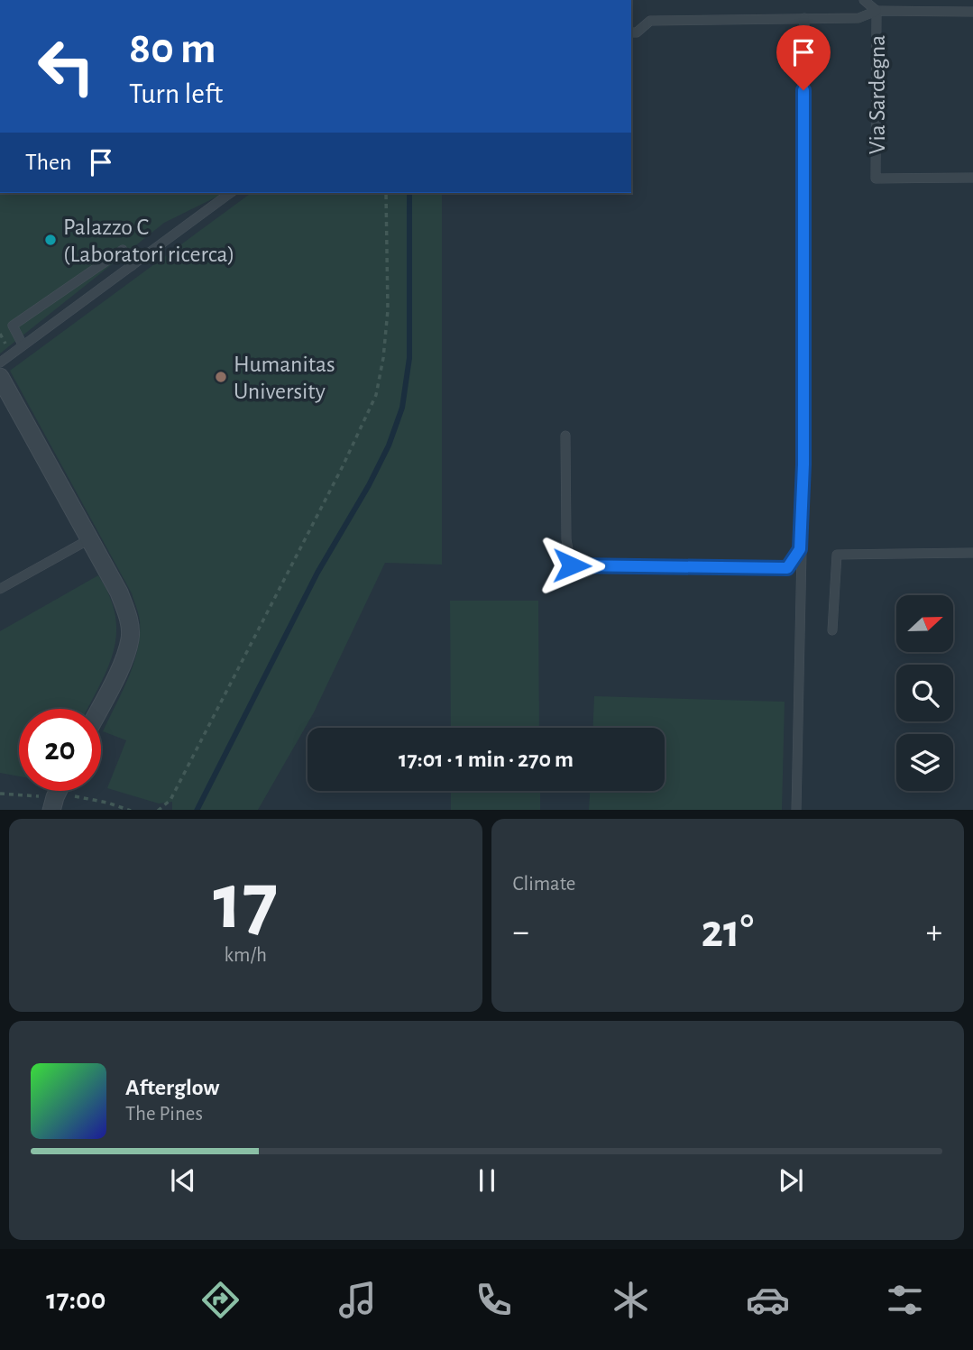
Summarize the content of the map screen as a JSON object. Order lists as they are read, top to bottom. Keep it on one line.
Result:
{"streets":{"lane":["Via Sardegna"]},"places":["Palazzo C (Laboratori ricerca)","Humanitas University"],"north":"right","page":{"turn":["80 m","Turn left"],"then":"Then","limit":"20","trip":"17:01 · 1 min · 270 m","tile":[["17","km/h"],"Climate"],"heat":["−","21°","+"],"song":["Afterglow","The Pines"],"tabs":"17:00"}}
